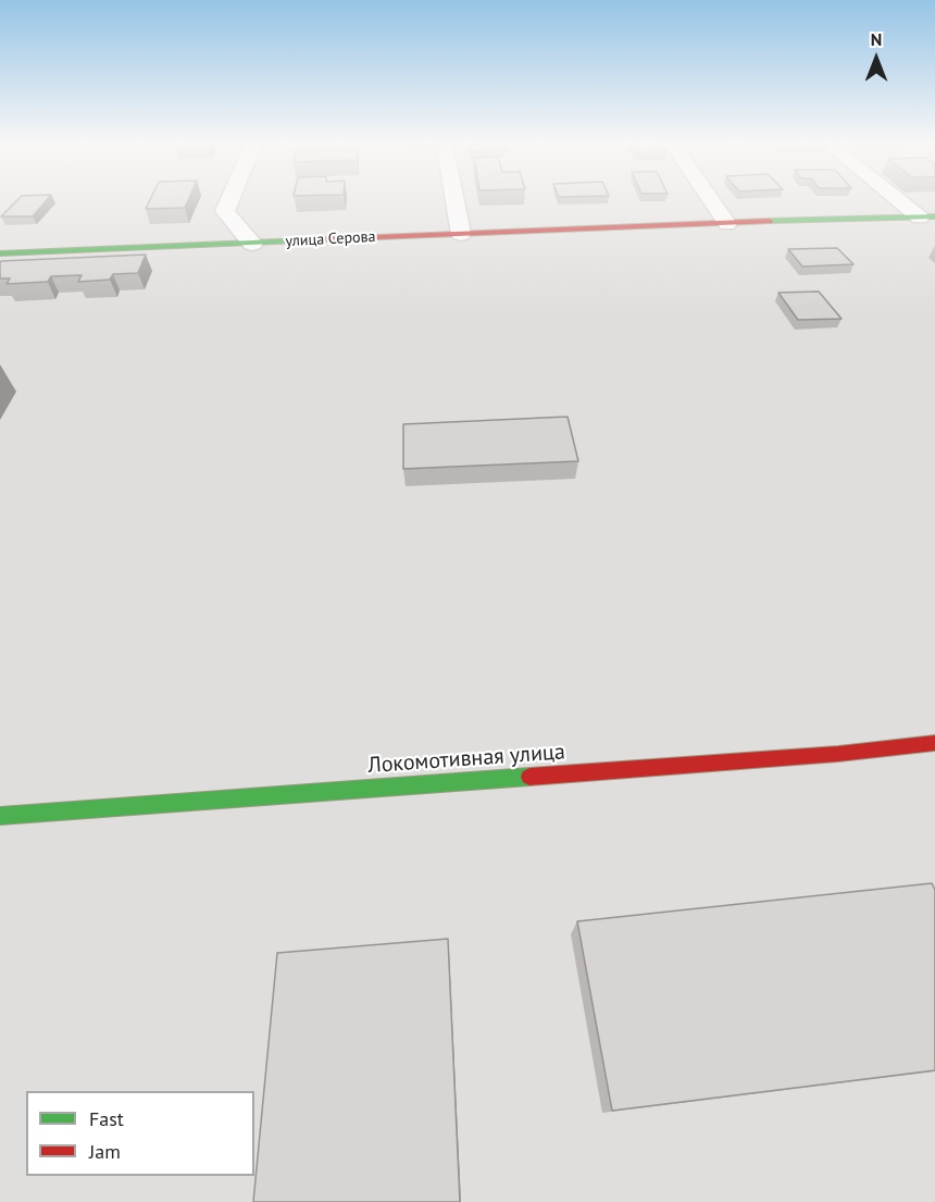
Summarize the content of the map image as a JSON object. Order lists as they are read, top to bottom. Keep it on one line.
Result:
{"streets":{"street":["улица Серова","Локомотивная улица"]},"legend":["Fast","Jam"],"north":"top"}
